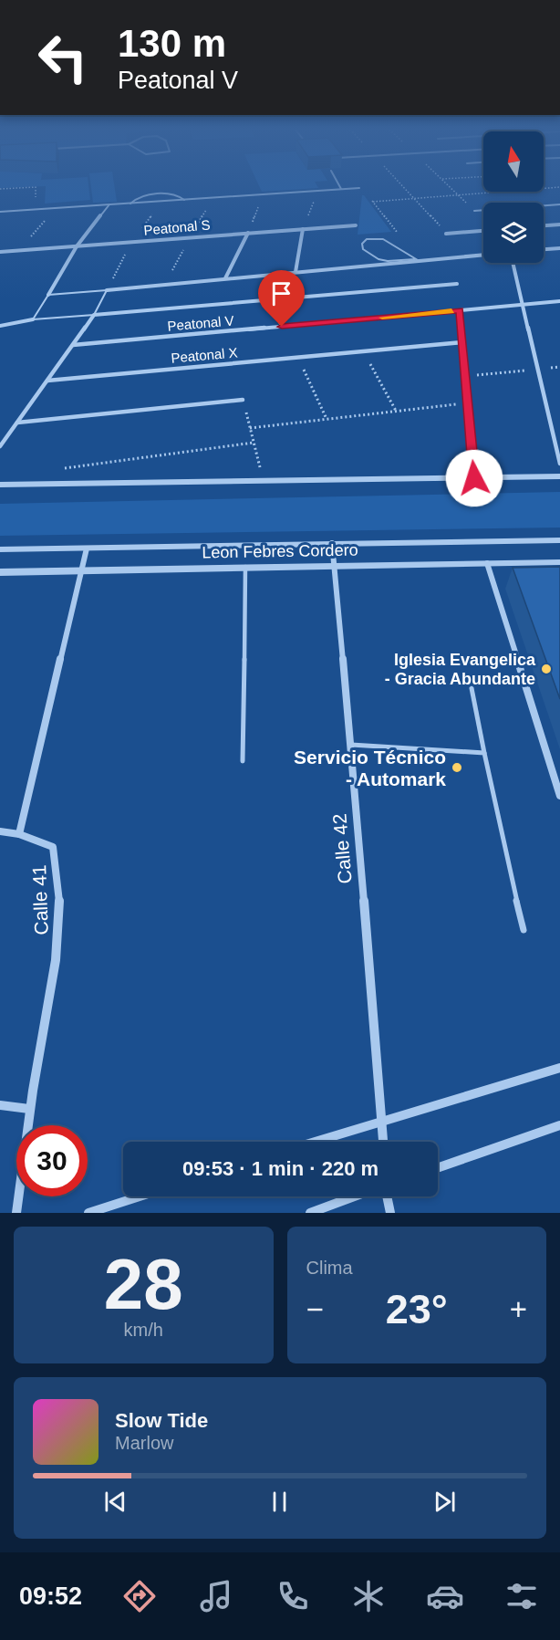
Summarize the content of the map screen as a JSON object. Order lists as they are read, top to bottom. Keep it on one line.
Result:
{"streets":{"street":["Peatonal S","Peatonal V","Peatonal X","Leon Febres Cordero","Calle 42","Calle 41"]},"crossings":[["Leon Febres Cordero","Calle 42"]],"places":["Iglesia Evangelica - Gracia Abundante","Servicio Técnico - Automark"],"north":"top","page":{"turn":["130 m","Peatonal V"],"limit":"30","trip":"09:53 · 1 min · 220 m","tile":[["28","km/h"],"Clima"],"heat":["−","23°","+"],"song":["Slow Tide","Marlow"],"tabs":"09:52"}}
